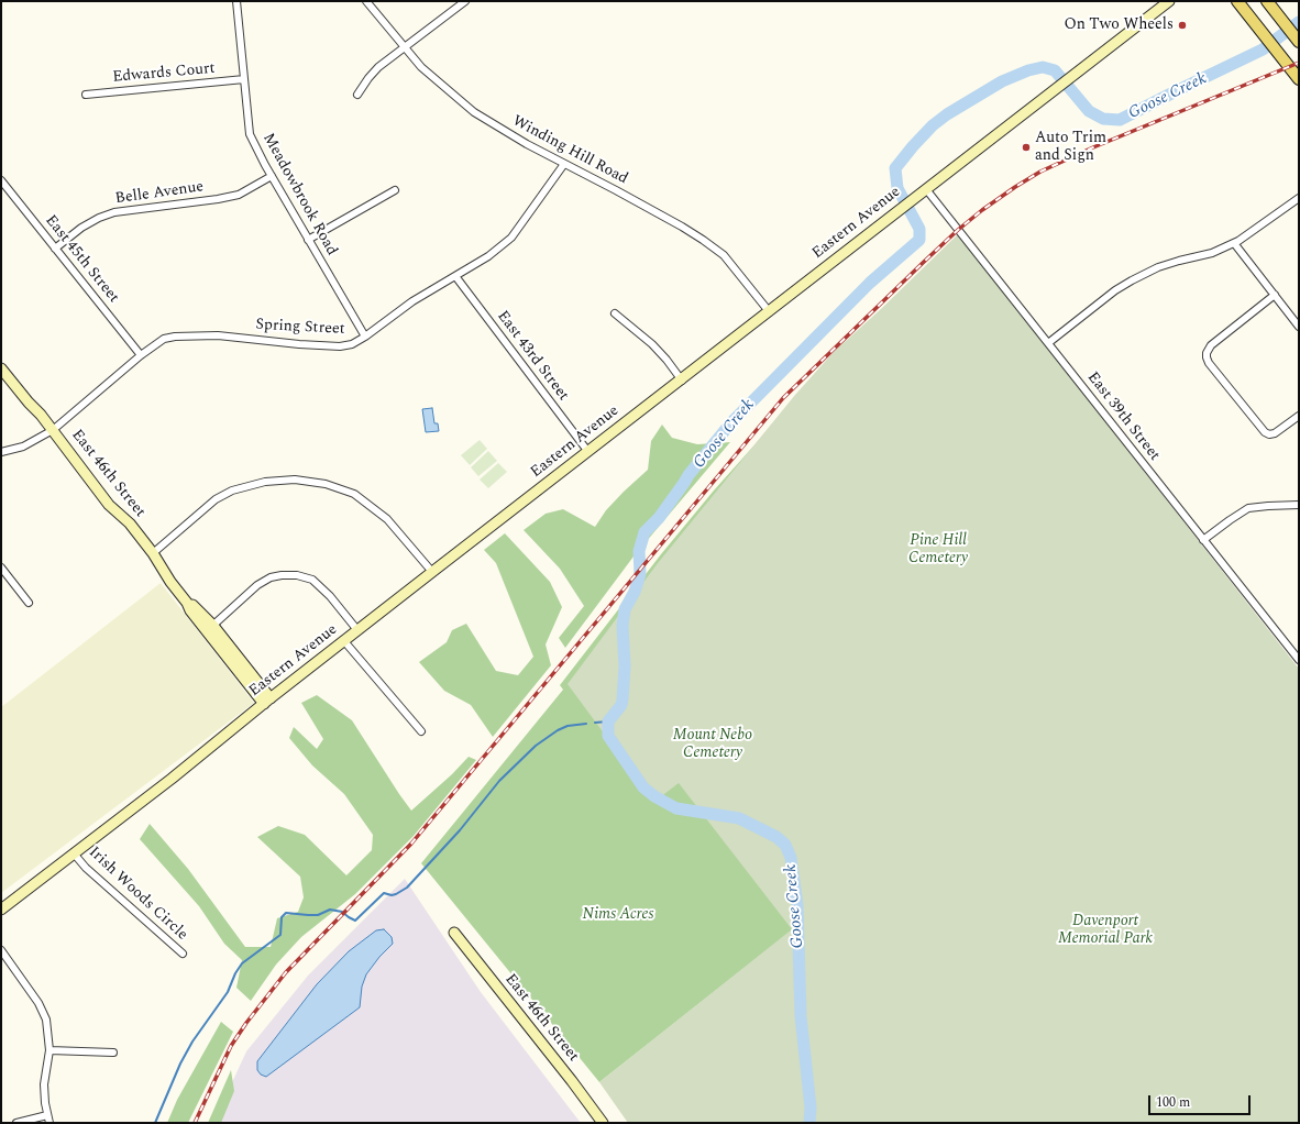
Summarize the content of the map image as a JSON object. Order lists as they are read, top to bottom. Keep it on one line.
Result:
{"streets":{"main road":["Eastern Avenue","East 46th Street"],"street":["Edwards Court","Winding Hill Road","Belle Avenue","Meadowbrook Road","East 45th Street","Spring Street","East 43rd Street","East 39th Street","Irish Woods Circle"]},"crossings":[["Edwards Court","Meadowbrook Road"],["Winding Hill Road","Eastern Avenue"],["Winding Hill Road","Spring Street"],["Belle Avenue","Meadowbrook Road"],["Belle Avenue","East 45th Street"],["Meadowbrook Road","Spring Street"],["Eastern Avenue","East 43rd Street"],["Eastern Avenue","East 39th Street"],["Eastern Avenue","East 46th Street"],["Eastern Avenue","Irish Woods Circle"],["East 45th Street","Spring Street"],["Spring Street","East 43rd Street"],["Spring Street","East 46th Street"]],"water":["Goose Creek"],"parks":["Pine Hill Cemetery","Mount Nebo Cemetery","Nims Acres","Davenport Memorial Park"],"places":["On Two Wheels","Auto Trim and Sign"],"scale_bar":"100 m"}
